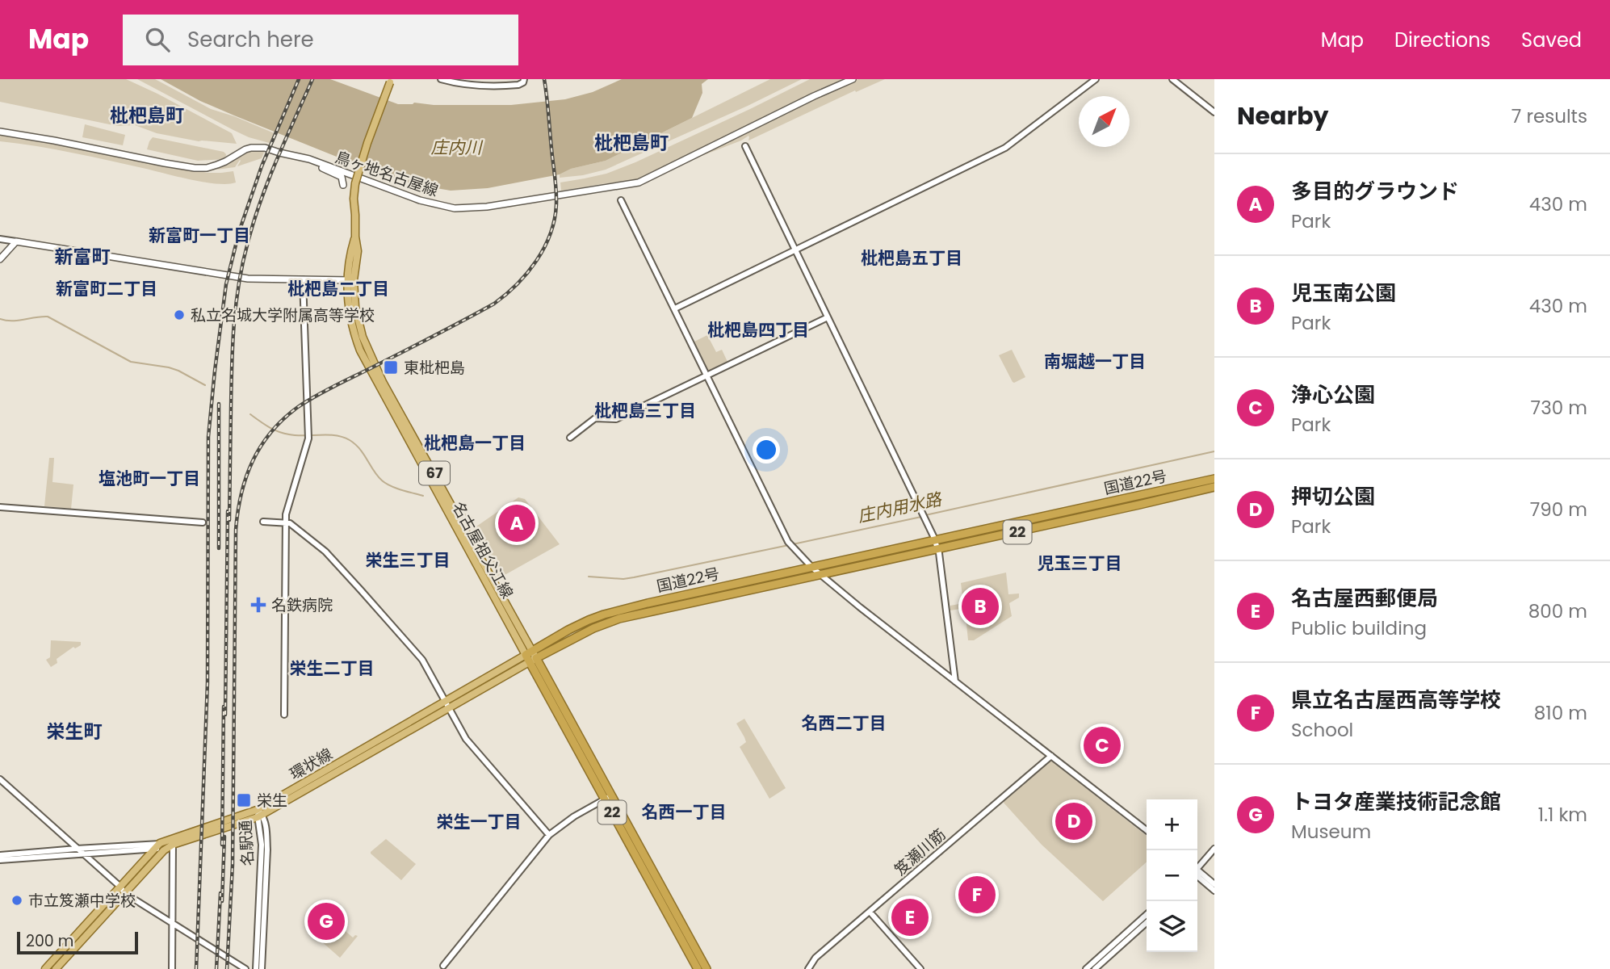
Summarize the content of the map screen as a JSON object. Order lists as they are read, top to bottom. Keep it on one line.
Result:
{"streets":{"highway":["国道22号","22"],"main road":["鳥ヶ地名古屋線","67","名古屋祖父江線","環状線"],"street":["名駅通","笈瀬川筋"]},"crossings":[["国道22号","22"],["国道22号","名古屋祖父江線"],["国道22号","環状線"],["22","名古屋祖父江線"],["22","環状線"],["名古屋祖父江線","環状線"],["環状線","名駅通"]],"districts":["枇杷島町","枇杷島町","新富町一丁目","新富町","枇杷島五丁目","新富町二丁目","枇杷島二丁目","枇杷島四丁目","南堀越一丁目","枇杷島三丁目","枇杷島一丁目","塩池町一丁目","栄生三丁目","児玉三丁目","栄生二丁目","名西二丁目","栄生町","名西一丁目","栄生一丁目"],"water":["庄内川","庄内用水路"],"places":{"other":["私立名城大学附属高等学校","市立笈瀬中学校"],"transit":["東枇杷島","栄生"],"health":["名鉄病院"]},"scale_bar":"200 m","north":"top right","page":{"header":"Map","search":"Search here","nav":["Map","Directions","Saved"],"heading":["Nearby","7 results"],"list":[{"mark":"A","name":"多目的グラウンド","note":"Park","value":"430 m"},{"mark":"B","name":"児玉南公園","note":"Park","value":"430 m"},{"mark":"C","name":"浄心公園","note":"Park","value":"730 m"},{"mark":"D","name":"押切公園","note":"Park","value":"790 m"},{"mark":"E","name":"名古屋西郵便局","note":"Public building","value":"800 m"},{"mark":"F","name":"県立名古屋西高等学校","note":"School","value":"810 m"},{"mark":"G","name":"トヨタ産業技術記念館","note":"Museum","value":"1.1 km"}],"pins":["A","B","C","D","F","E","G"],"map_buttons":["+","−"],"scale":"200 m"}}
